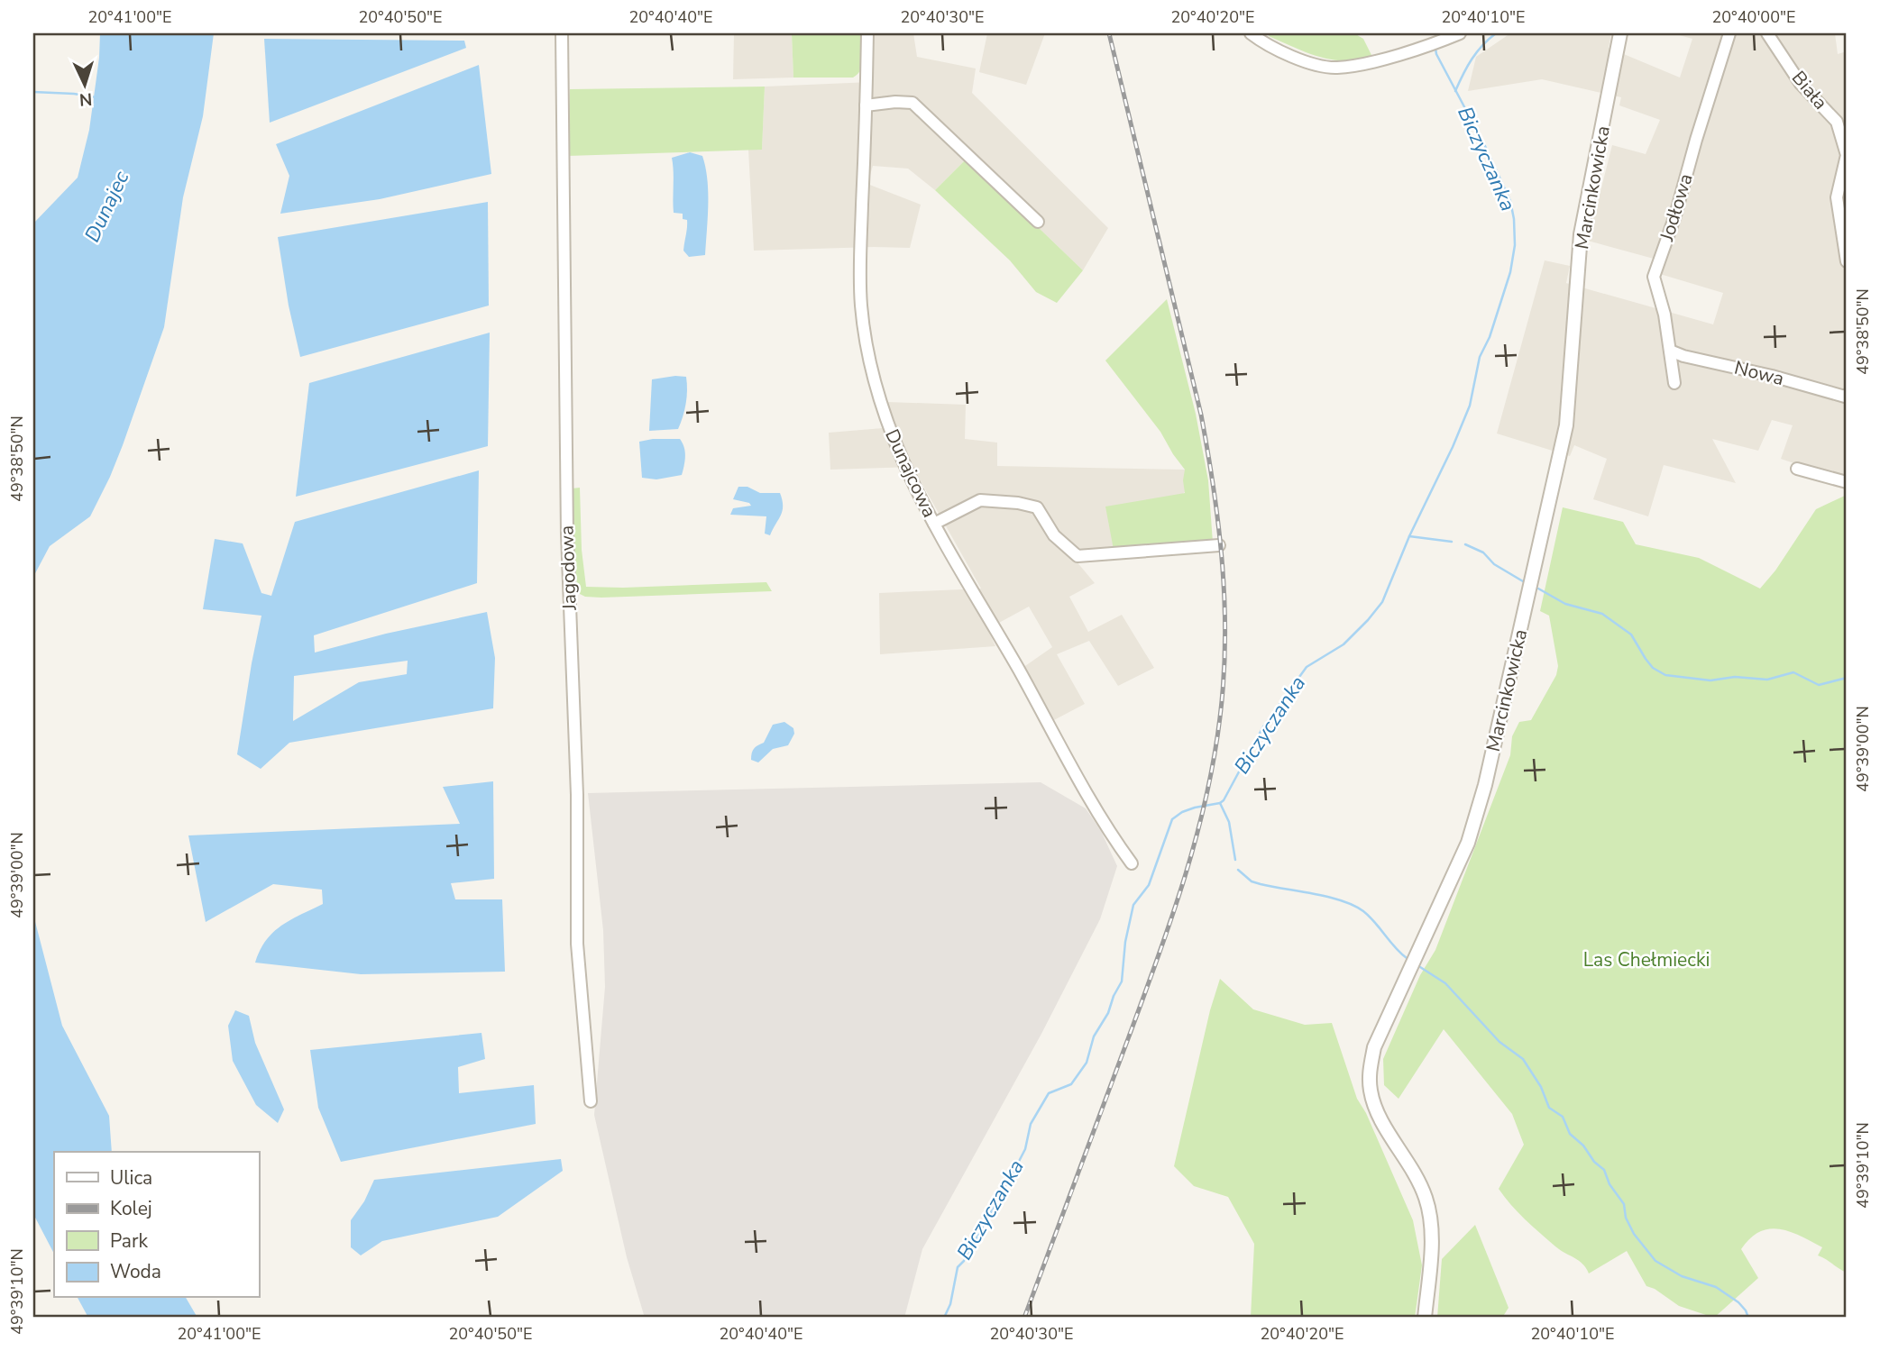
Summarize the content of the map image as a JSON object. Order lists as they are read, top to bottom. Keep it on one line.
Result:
{"streets":{"street":["Biała","Marcinkowicka","Jodłowa","Nowa","Dunajcowa","Jagodowa"]},"crossings":[["Jodłowa","Nowa"]],"water":["Biczyczanka","Dunajec"],"parks":["Las Chełmiecki"],"legend":["Ulica","Kolej","Park","Woda"],"north":"bottom","coordinates":["20°41'00\"E","20°40'50\"E","20°40'40\"E","20°40'30\"E","20°40'20\"E","20°40'10\"E","20°40'00\"E","49°38'50\"N","49°39'00\"N","49°39'10\"N"]}
